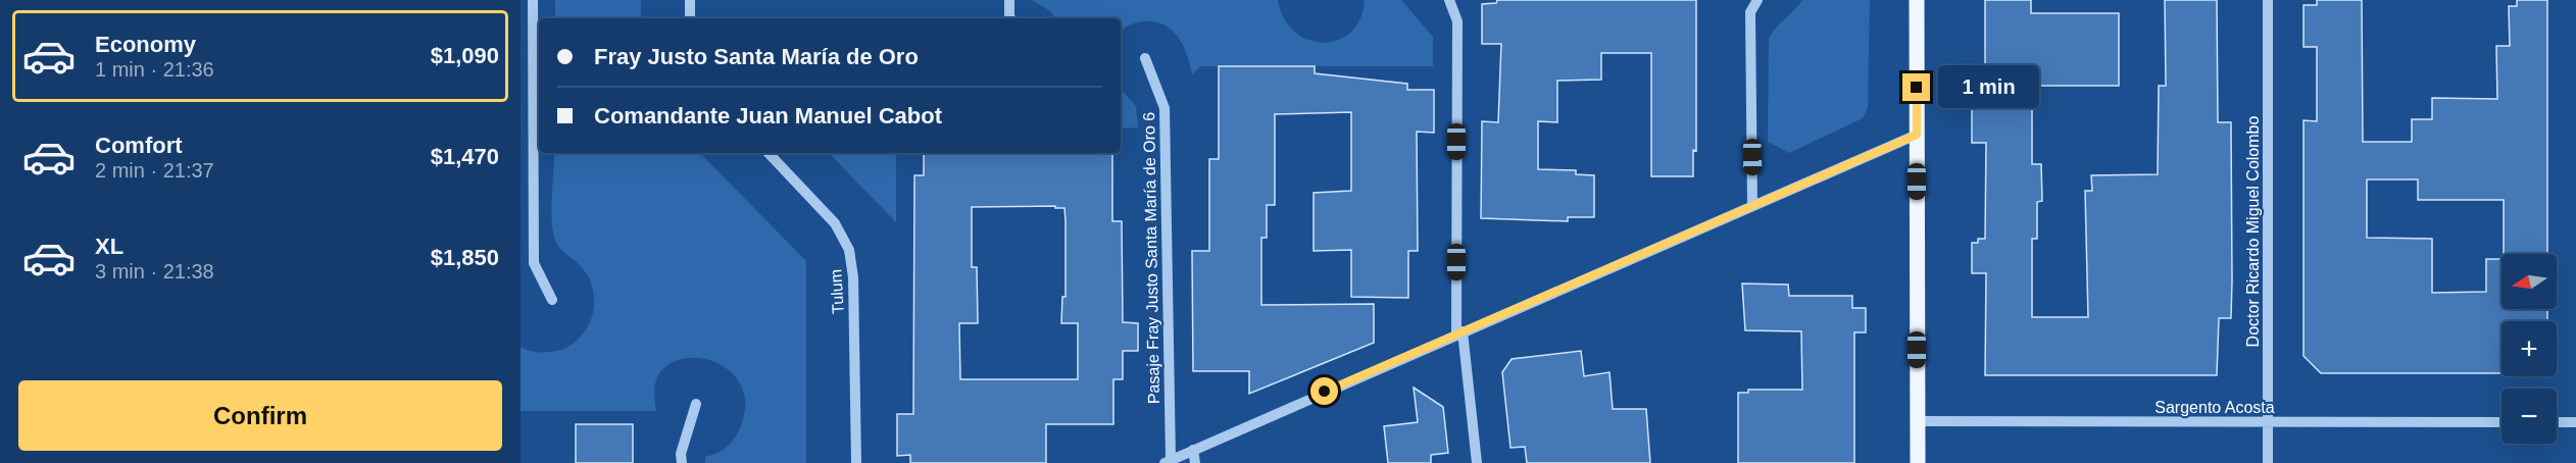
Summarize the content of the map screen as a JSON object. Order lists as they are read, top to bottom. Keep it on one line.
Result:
{"streets":{"street":["Doctor Ricardo Miguel Colombo","Pasaje Fray Justo Santa María de Oro 6","Tulum","Sargento Acosta"]},"crossings":[["Doctor Ricardo Miguel Colombo","Sargento Acosta"]],"north":"left","page":{"list":[{"name":"Economy","note":"1 min · 21:36","value":"$1,090"},{"name":"Comfort","note":"2 min · 21:37","value":"$1,470"},{"name":"XL","note":"3 min · 21:38","value":"$1,850"}],"banner":["Fray Justo Santa María de Oro","Comandante Juan Manuel Cabot"],"bubble":"1 min","map_buttons":["+","−"],"buttons":"Confirm"}}
